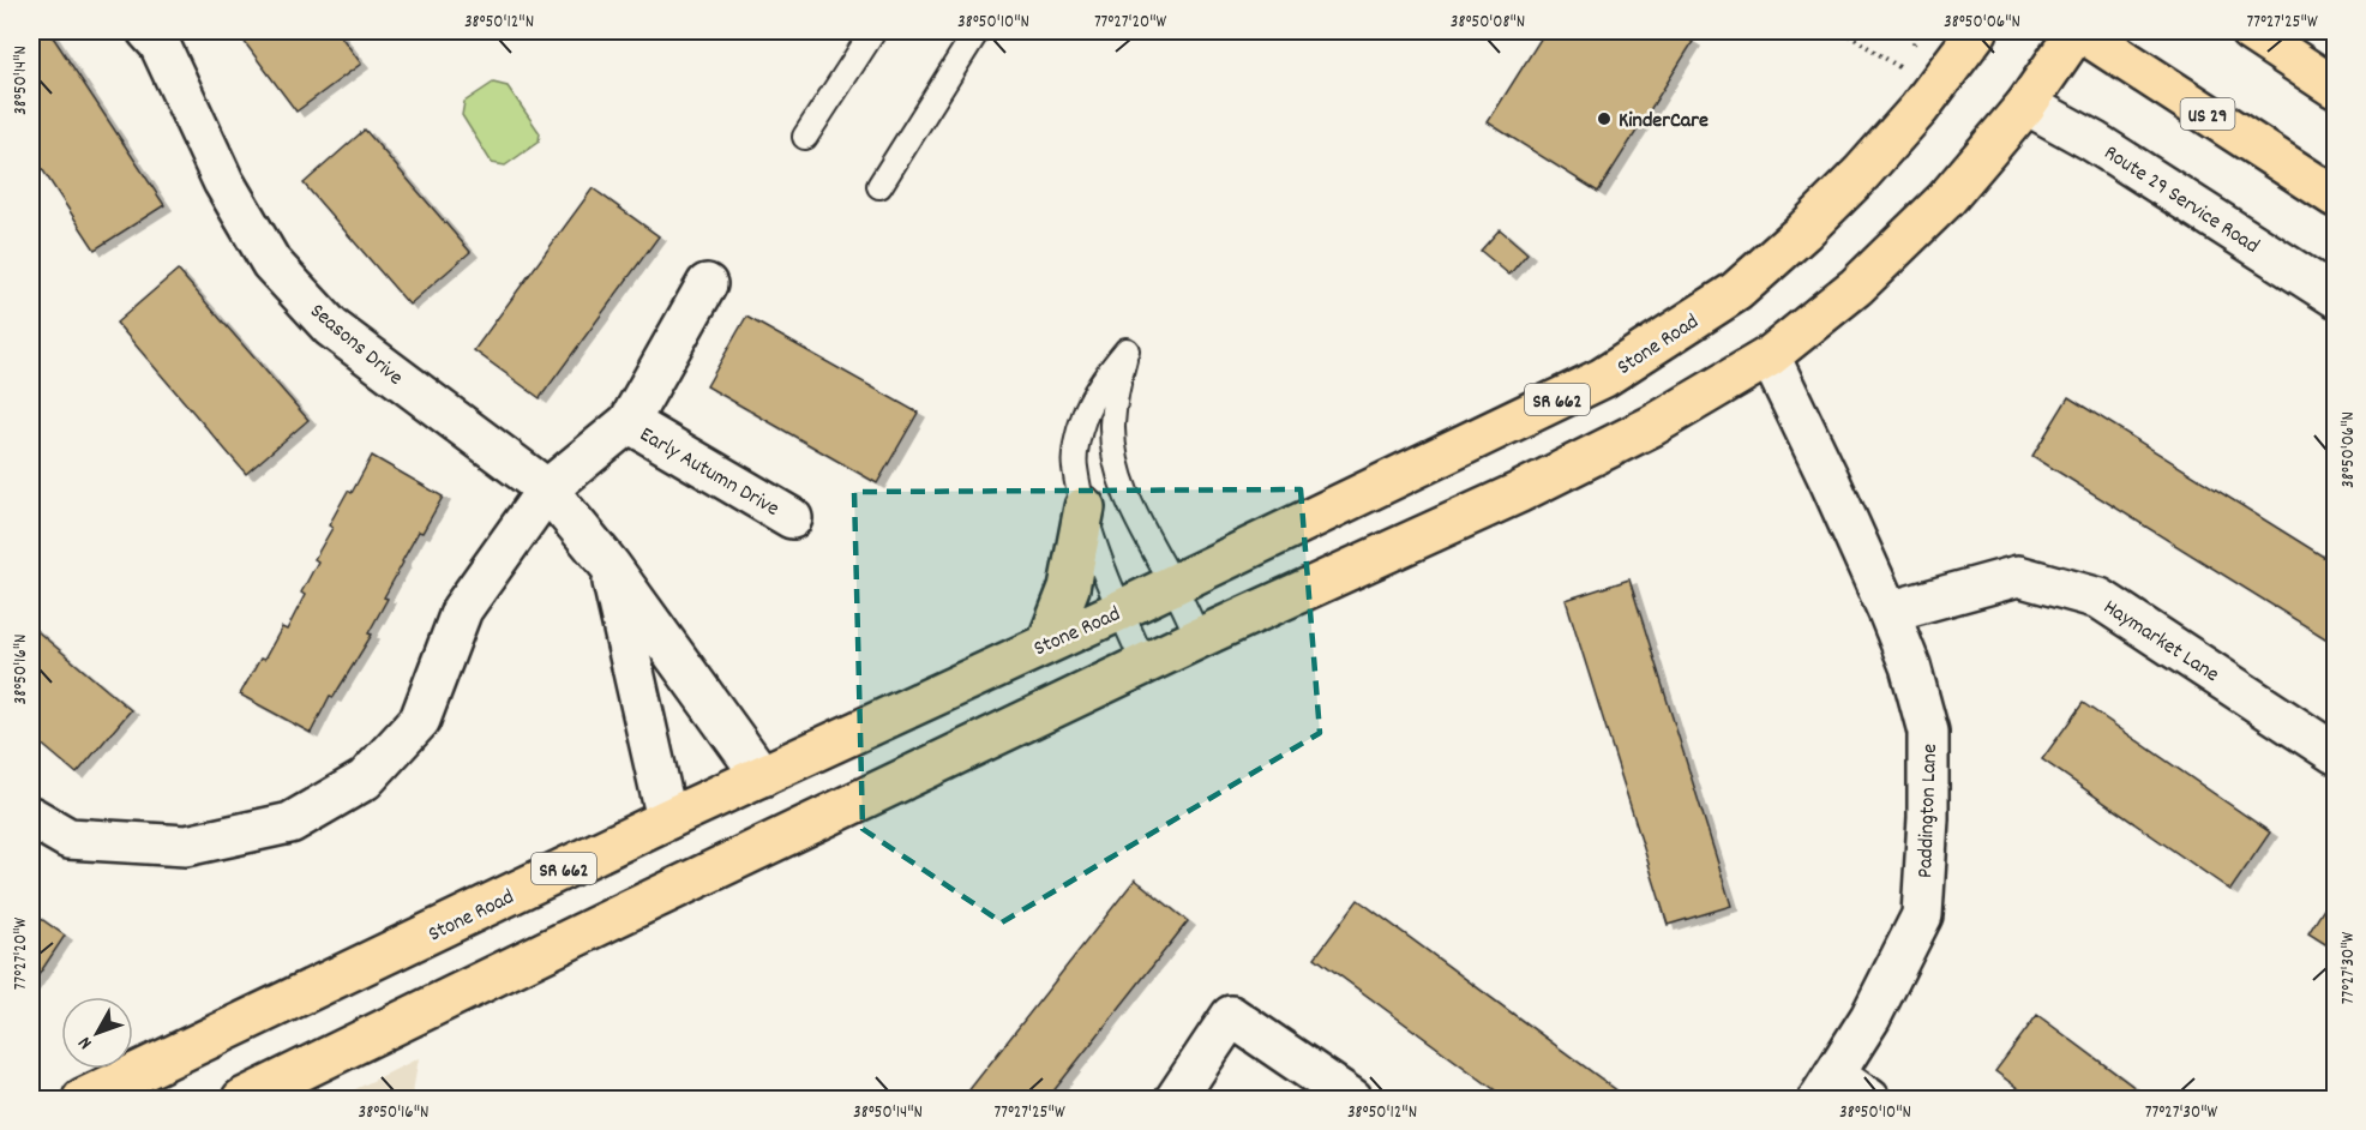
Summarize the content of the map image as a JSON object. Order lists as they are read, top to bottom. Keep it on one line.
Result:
{"streets":{"main road":["US 29","Stone Road","SR 662"],"street":["Route 29 Service Road","Seasons Drive","Early Autumn Drive","Haymarket Lane","Paddington Lane"]},"crossings":[["Seasons Drive","Stone Road"],["Seasons Drive","Early Autumn Drive"],["Haymarket Lane","Paddington Lane"]],"places":["KinderCare"],"north":"bottom left","coordinates":["38°50'12\"N","38°50'10\"N","77°27'20\"W","38°50'08\"N","38°50'06\"N","77°27'25\"W","38°50'14\"N","38°50'16\"N","77°27'30\"W"]}
